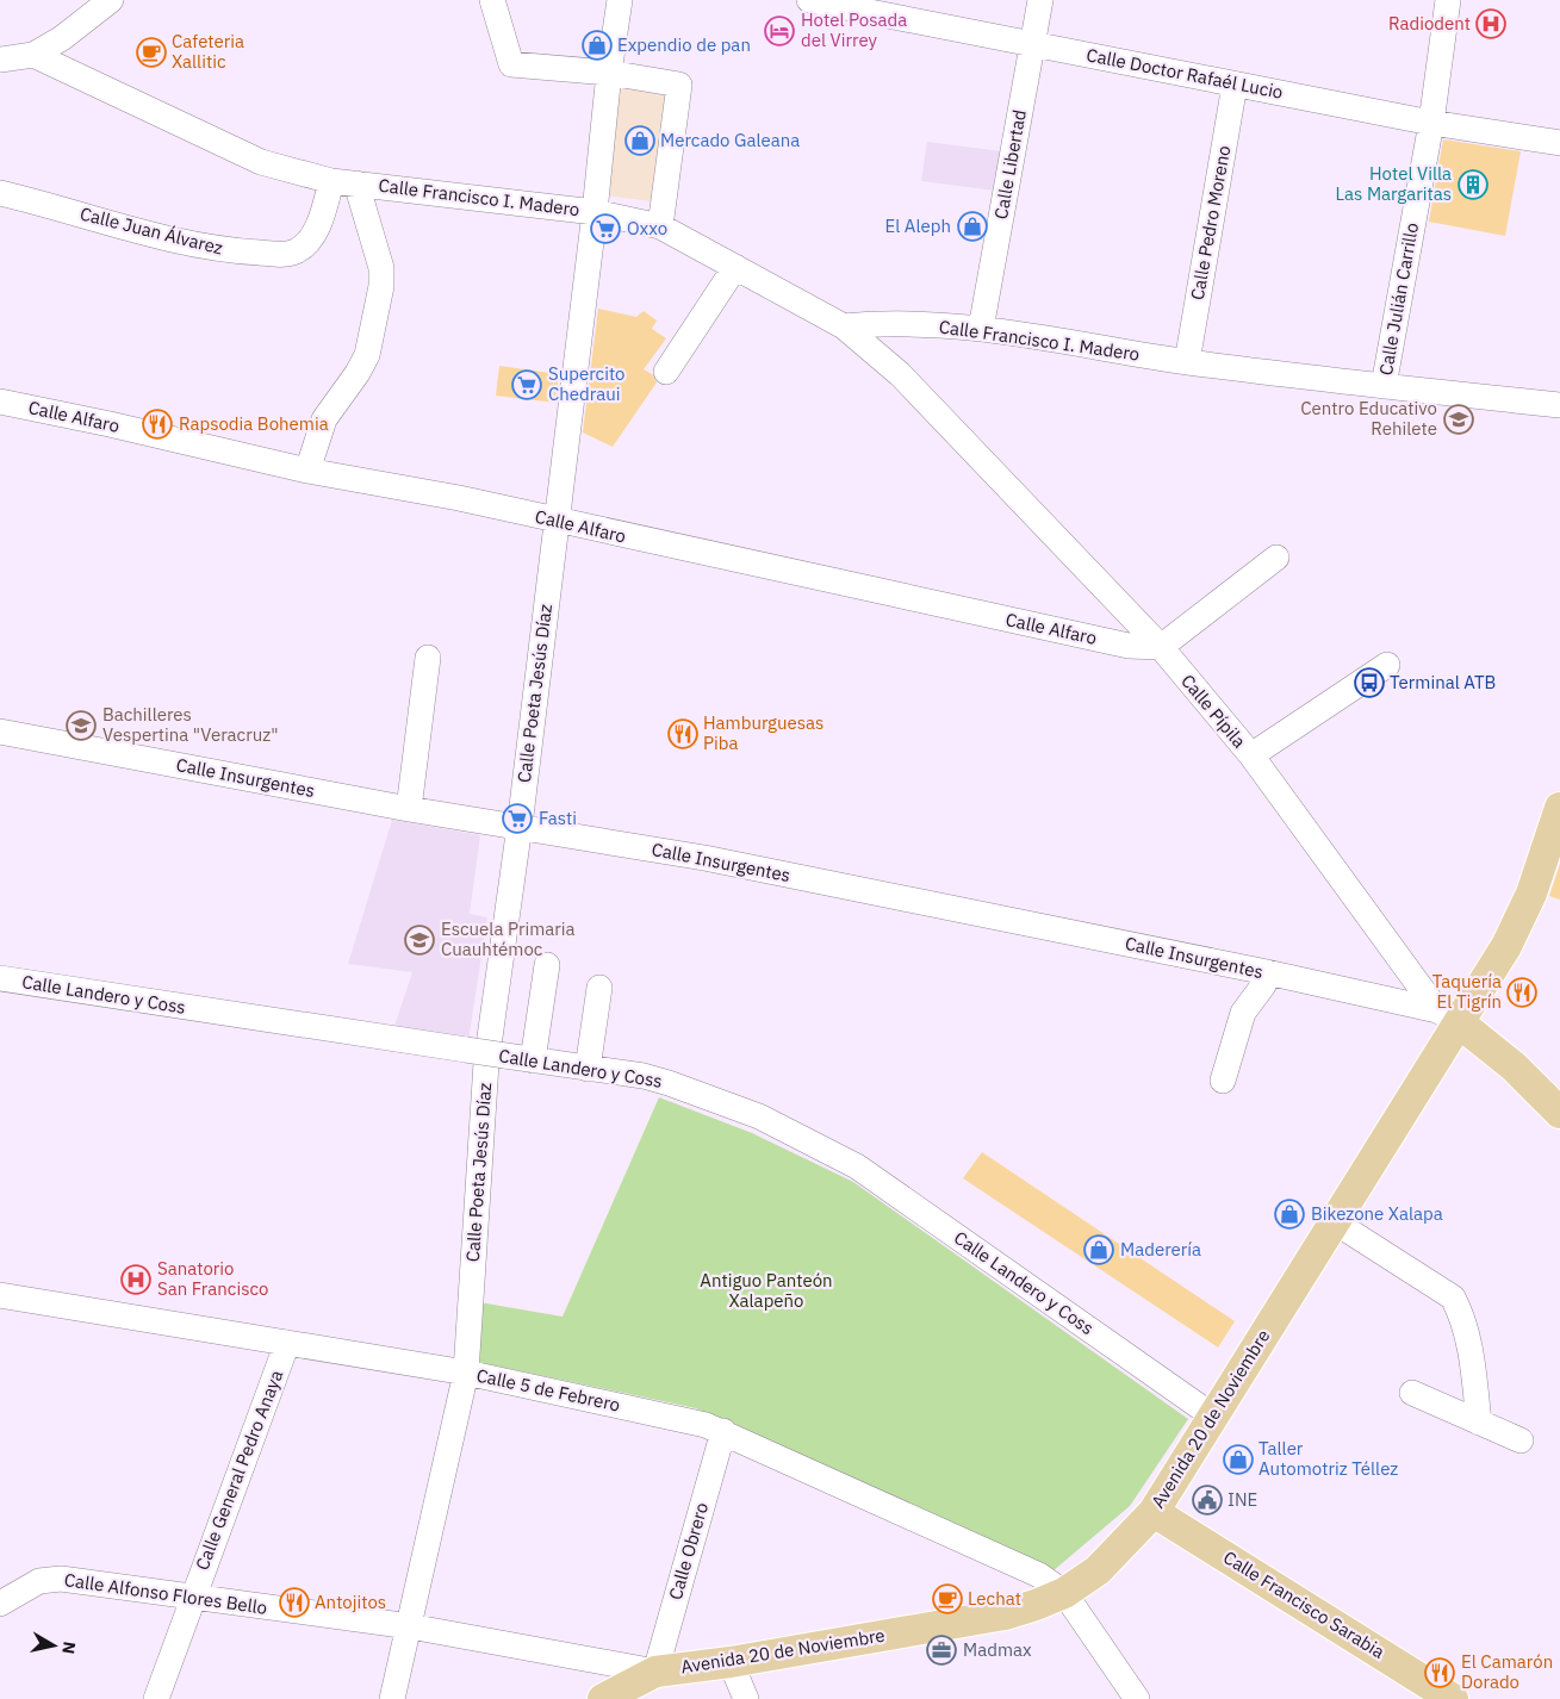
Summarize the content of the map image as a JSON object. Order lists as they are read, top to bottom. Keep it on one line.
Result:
{"streets":{"main road":["Calle Pípila","Avenida 20 de Noviembre","Calle Francisco Sarabia"],"street":["Calle Doctor Rafaél Lucio","Calle Libertad","Calle Francisco I. Madero","Calle Pedro Moreno","Calle Juan Álvarez","Calle Julián Carrillo","Calle Alfaro","Calle Poeta Jesús Díaz","Calle Insurgentes","Calle Landero y Coss","Calle 5 de Febrero","Calle General Pedro Anaya","Calle Obrero","Calle Alfonso Flores Bello"]},"crossings":[["Calle Doctor Rafaél Lucio","Calle Libertad"],["Calle Doctor Rafaél Lucio","Calle Pedro Moreno"],["Calle Doctor Rafaél Lucio","Calle Julián Carrillo"],["Calle Libertad","Calle Francisco I. Madero"],["Calle Francisco I. Madero","Calle Pedro Moreno"],["Calle Francisco I. Madero","Calle Juan Álvarez"],["Calle Francisco I. Madero","Calle Julián Carrillo"],["Calle Francisco I. Madero","Calle Poeta Jesús Díaz"],["Calle Francisco I. Madero","Calle Pípila"],["Calle Alfaro","Calle Poeta Jesús Díaz"],["Calle Alfaro","Calle Pípila"],["Calle Poeta Jesús Díaz","Calle Insurgentes"],["Calle Poeta Jesús Díaz","Calle 5 de Febrero"],["Calle Poeta Jesús Díaz","Calle Alfonso Flores Bello"],["Calle Pípila","Calle Insurgentes"],["Calle Pípila","Avenida 20 de Noviembre"],["Calle Insurgentes","Avenida 20 de Noviembre"],["Calle Landero y Coss","Avenida 20 de Noviembre"],["Calle 5 de Febrero","Avenida 20 de Noviembre"],["Calle 5 de Febrero","Calle General Pedro Anaya"],["Calle 5 de Febrero","Calle Obrero"],["Avenida 20 de Noviembre","Calle Obrero"],["Avenida 20 de Noviembre","Calle Alfonso Flores Bello"],["Avenida 20 de Noviembre","Calle Francisco Sarabia"],["Calle General Pedro Anaya","Calle Alfonso Flores Bello"],["Calle Obrero","Calle Alfonso Flores Bello"]],"parks":["Antiguo Panteón Xalapeño"],"places":{"hospital":["Radiodent","Sanatorio San Francisco"],"hotel":["Hotel Posada del Virrey"],"shop":["Expendio de pan","Mercado Galeana","El Aleph","Bikezone Xalapa","Maderería","Taller Automotriz Téllez"],"cafe":["Cafeteria Xallitic","Lechat"],"building":["Hotel Villa Las Margaritas"],"supermarket":["Oxxo","Supercito Chedraui","Fasti"],"school or university":["Centro Educativo Rehilete","Bachilleres Vespertina \"Veracruz\"","Escuela Primaria Cuauhtémoc"],"restaurant":["Rapsodia Bohemia","Hamburguesas Piba","Taquería El Tigrín","Antojitos","El Camarón Dorado"],"bus stop":["Terminal ATB"],"public building":["INE"],"office":["Madmax"]},"north":"right"}
